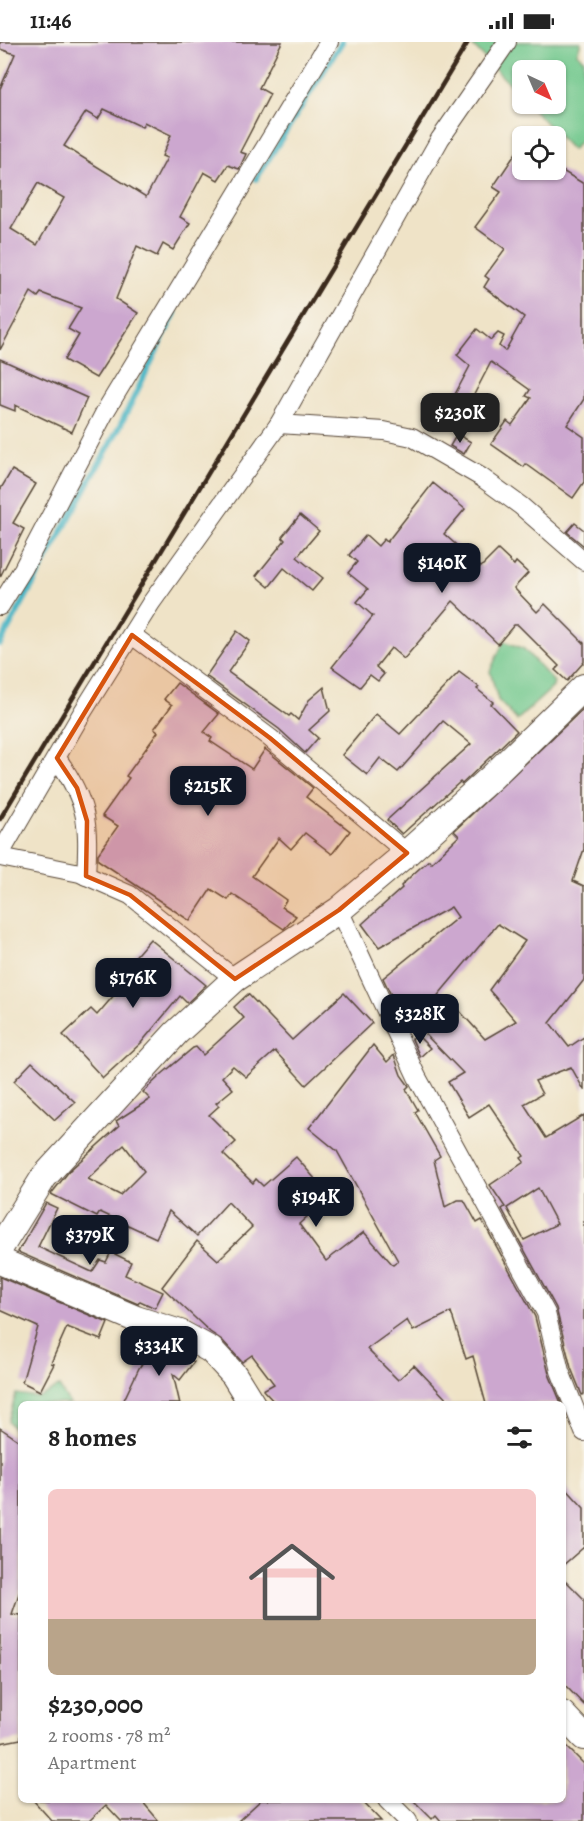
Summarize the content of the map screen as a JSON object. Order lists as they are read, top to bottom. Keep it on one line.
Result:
{"north":"bottom right","page":{"status":"11:46","price":["$230K","$140K","$215K","$176K","$328K","$194K","$379K","$334K"],"heading":"8 homes","list":[{"name":"$230,000","note":"2 rooms · 78 m² · Apartment"}]}}
